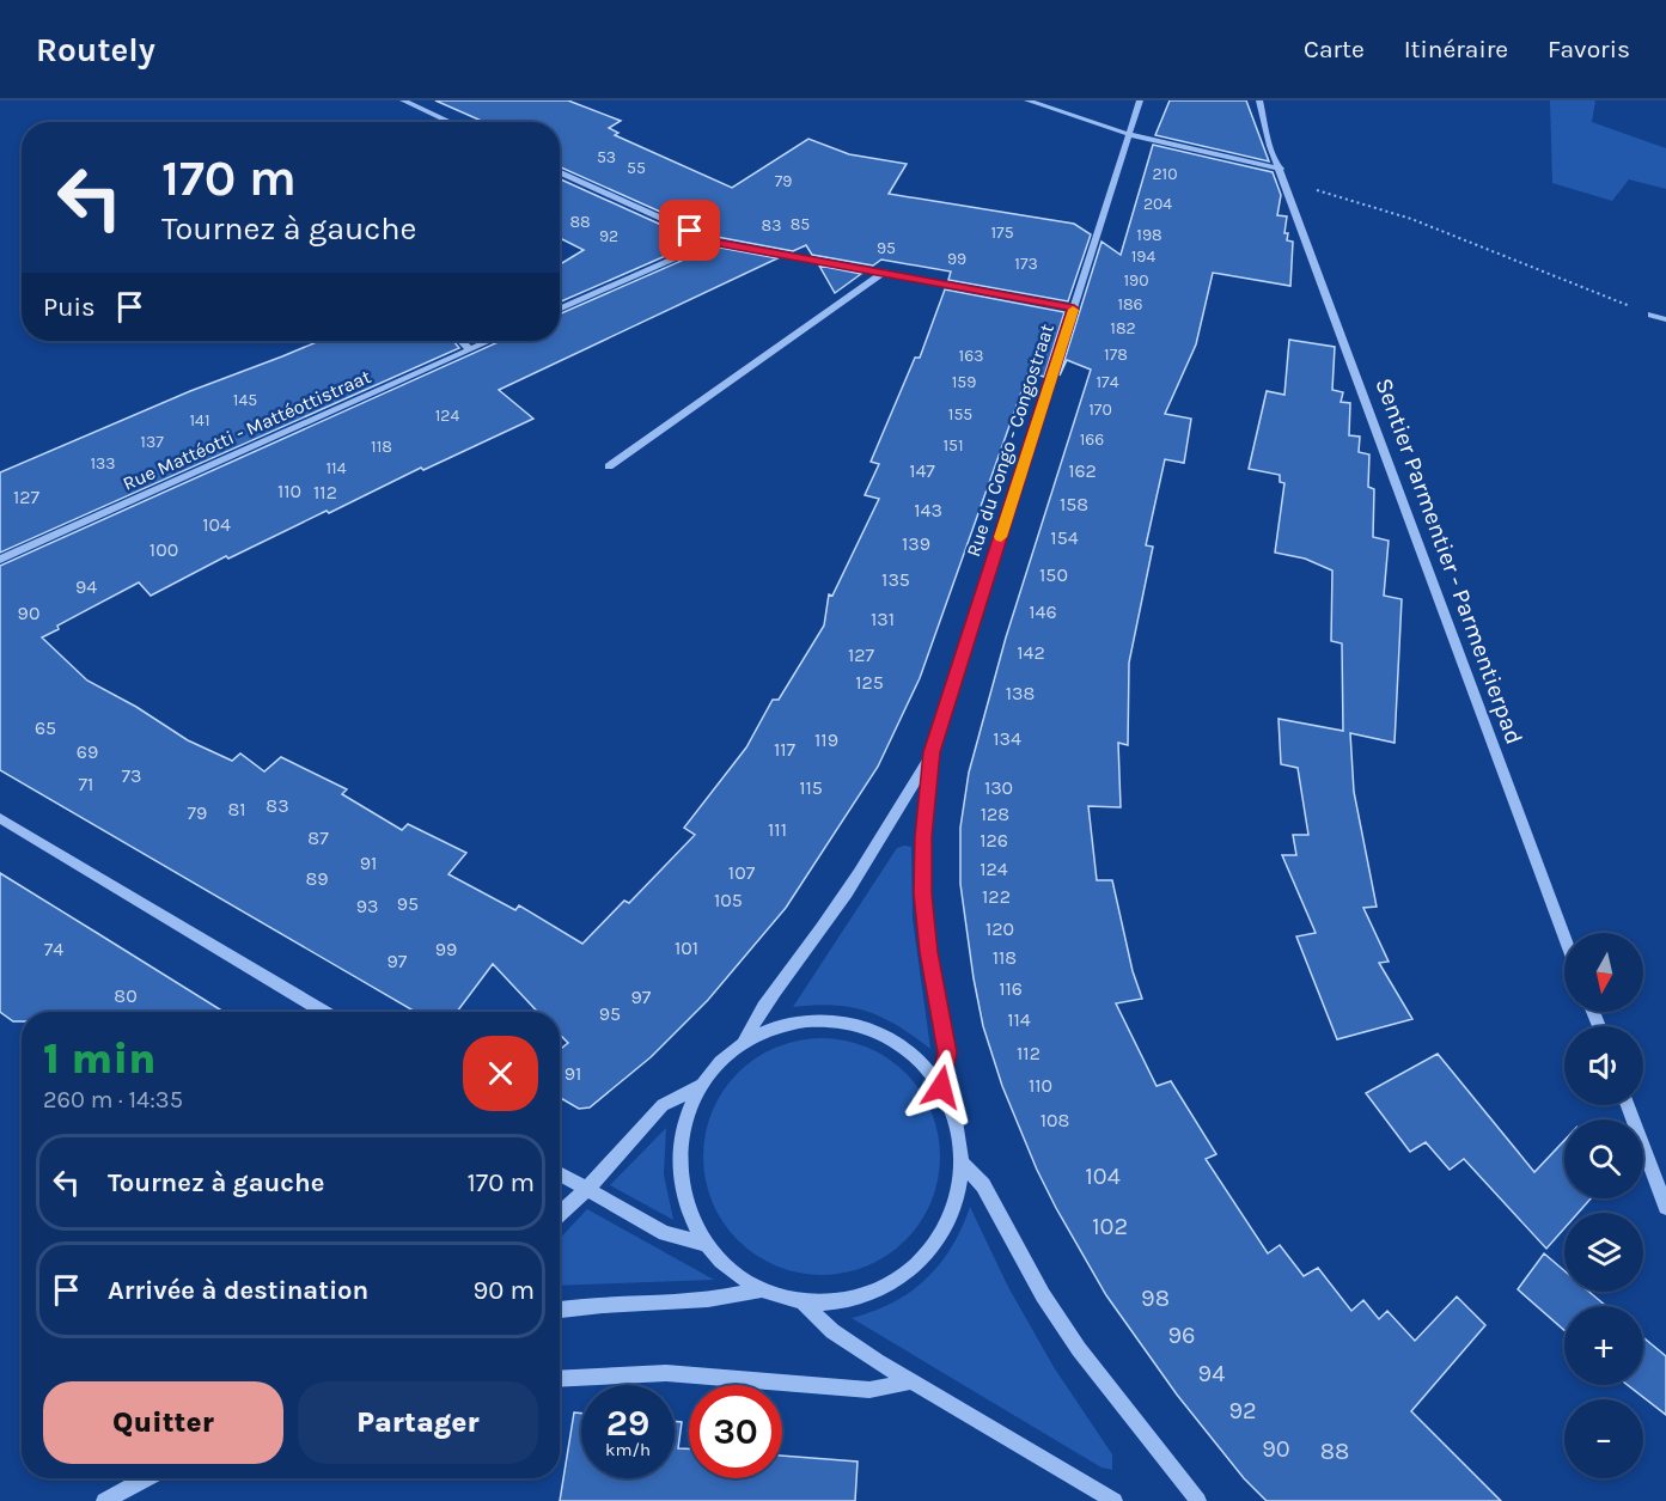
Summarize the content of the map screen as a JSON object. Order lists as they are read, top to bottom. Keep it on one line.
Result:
{"streets":{"street":["Rue Mattéotti - Mattéottistraat","Rue du Congo - Congostraat","Sentier Parmentier - Parmentierpad"]},"house_numbers":["53","55","210","79","204","88","85","83","175","198","92","95","194","99","173","190","186","182","178","163","159","174","145","170","155","124","141","166","137","151","118","133","114","147","162","110","112","127","158","143","104","154","139","100","150","135","94","146","90","131","142","127","125","138","65","134","119","117","69","73","71","115","130","83","81","79","128","111","87","126","91","124","107","89","122","105","95","93","120","101","74","99","118","97","116","80","97","95","114","112","91","110","108","104","102","98","96","94","92","90","88"],"north":"bottom","page":{"header":"Routely","nav":["Carte","Itinéraire","Favoris"],"turn":["170 m","Tournez à gauche"],"then":"Puis","map_buttons":["+","−"],"heading":["1 min","260 m · 14:35"],"list":[{"name":"Tournez à gauche","value":"170 m"},{"name":"Arrivée à destination","value":"90 m"}],"buttons":["Quitter","Partager"],"speed":"29 km/h","limit":"30"}}
